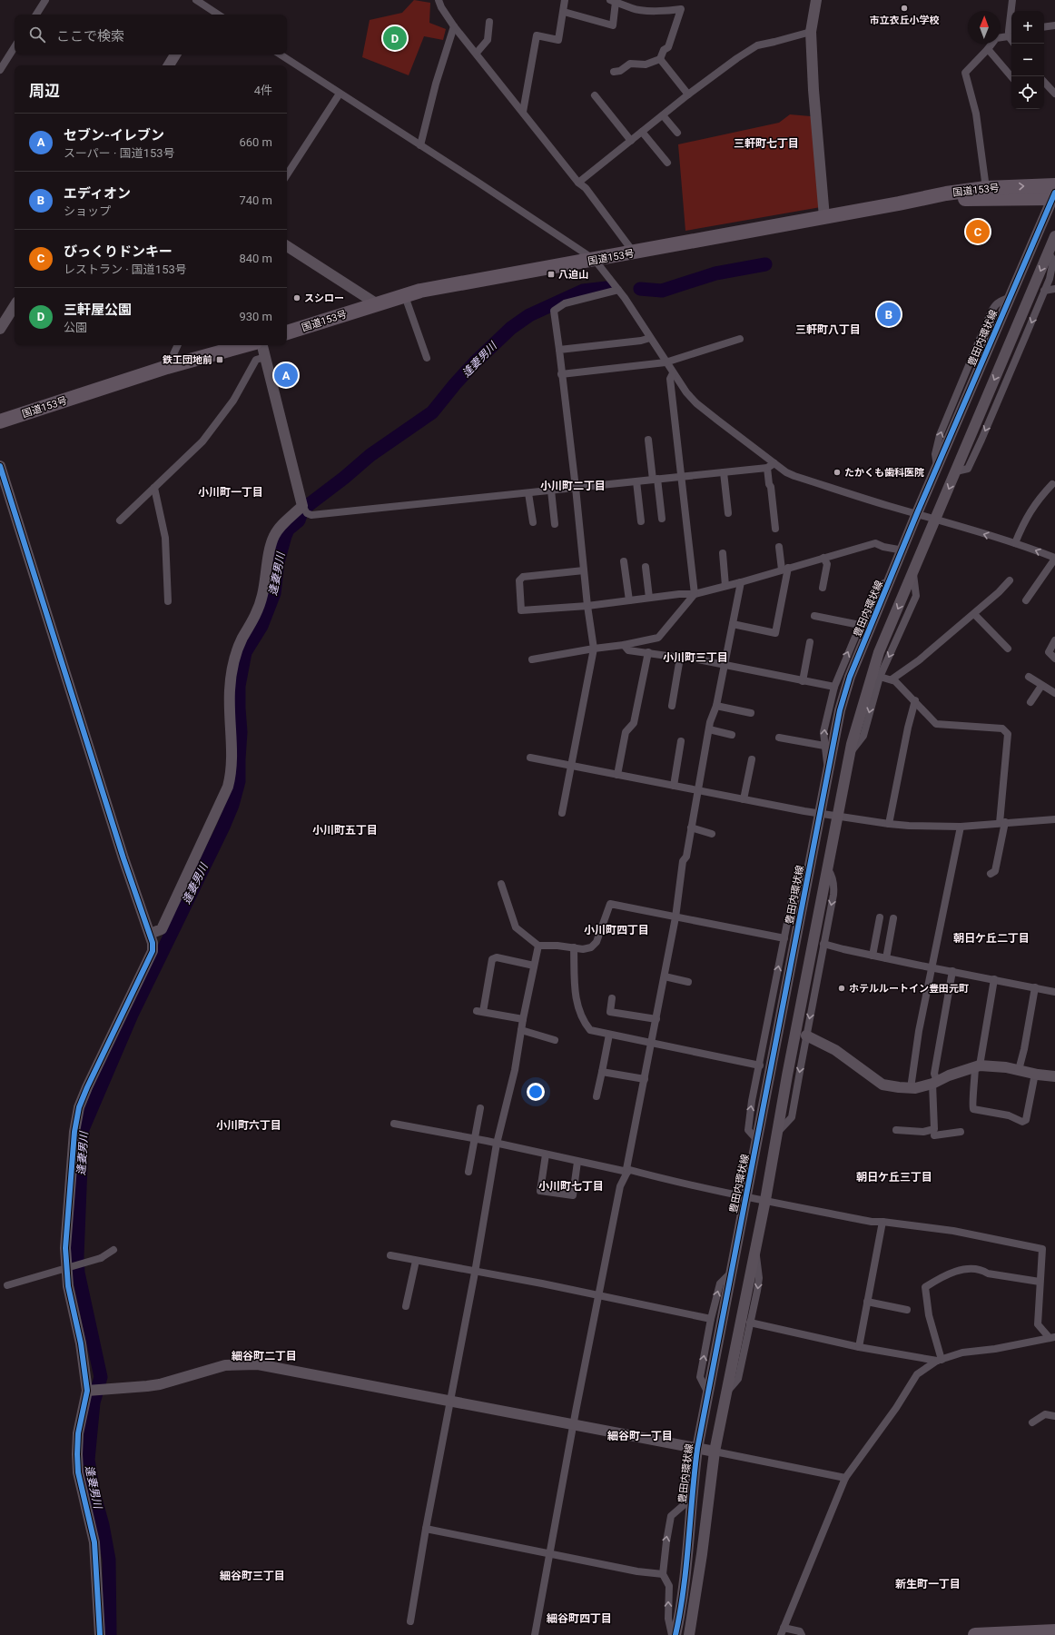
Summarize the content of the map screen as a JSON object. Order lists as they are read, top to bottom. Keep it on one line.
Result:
{"streets":{"highway":["国道153号"],"street":["豊田内環状線"]},"crossings":[["国道153号","豊田内環状線"]],"districts":["三軒町七丁目","三軒町八丁目","小川町二丁目","小川町一丁目","小川町三丁目","小川町五丁目","小川町四丁目","朝日ケ丘二丁目","小川町六丁目","朝日ケ丘三丁目","小川町七丁目","細谷町二丁目","細谷町一丁目","細谷町三丁目","新生町一丁目","細谷町四丁目"],"water":["逢妻男川"],"places":{"other":["市立衣丘小学校","スシロー","たかくも歯科医院","ホテルルートイン豊田元町"],"transit":["八迫山","鉄工団地前"]},"north":"top","page":{"map_buttons":["+","−"],"search":"ここで検索","pins":["D","C","B","A"],"heading":["周辺","4件"],"list":[{"mark":"A","name":"セブン-イレブン","note":"スーパー · 国道153号","value":"660 m"},{"mark":"B","name":"エディオン","note":"ショップ","value":"740 m"},{"mark":"C","name":"びっくりドンキー","note":"レストラン · 国道153号","value":"840 m"},{"mark":"D","name":"三軒屋公園","note":"公園","value":"930 m"}]}}
